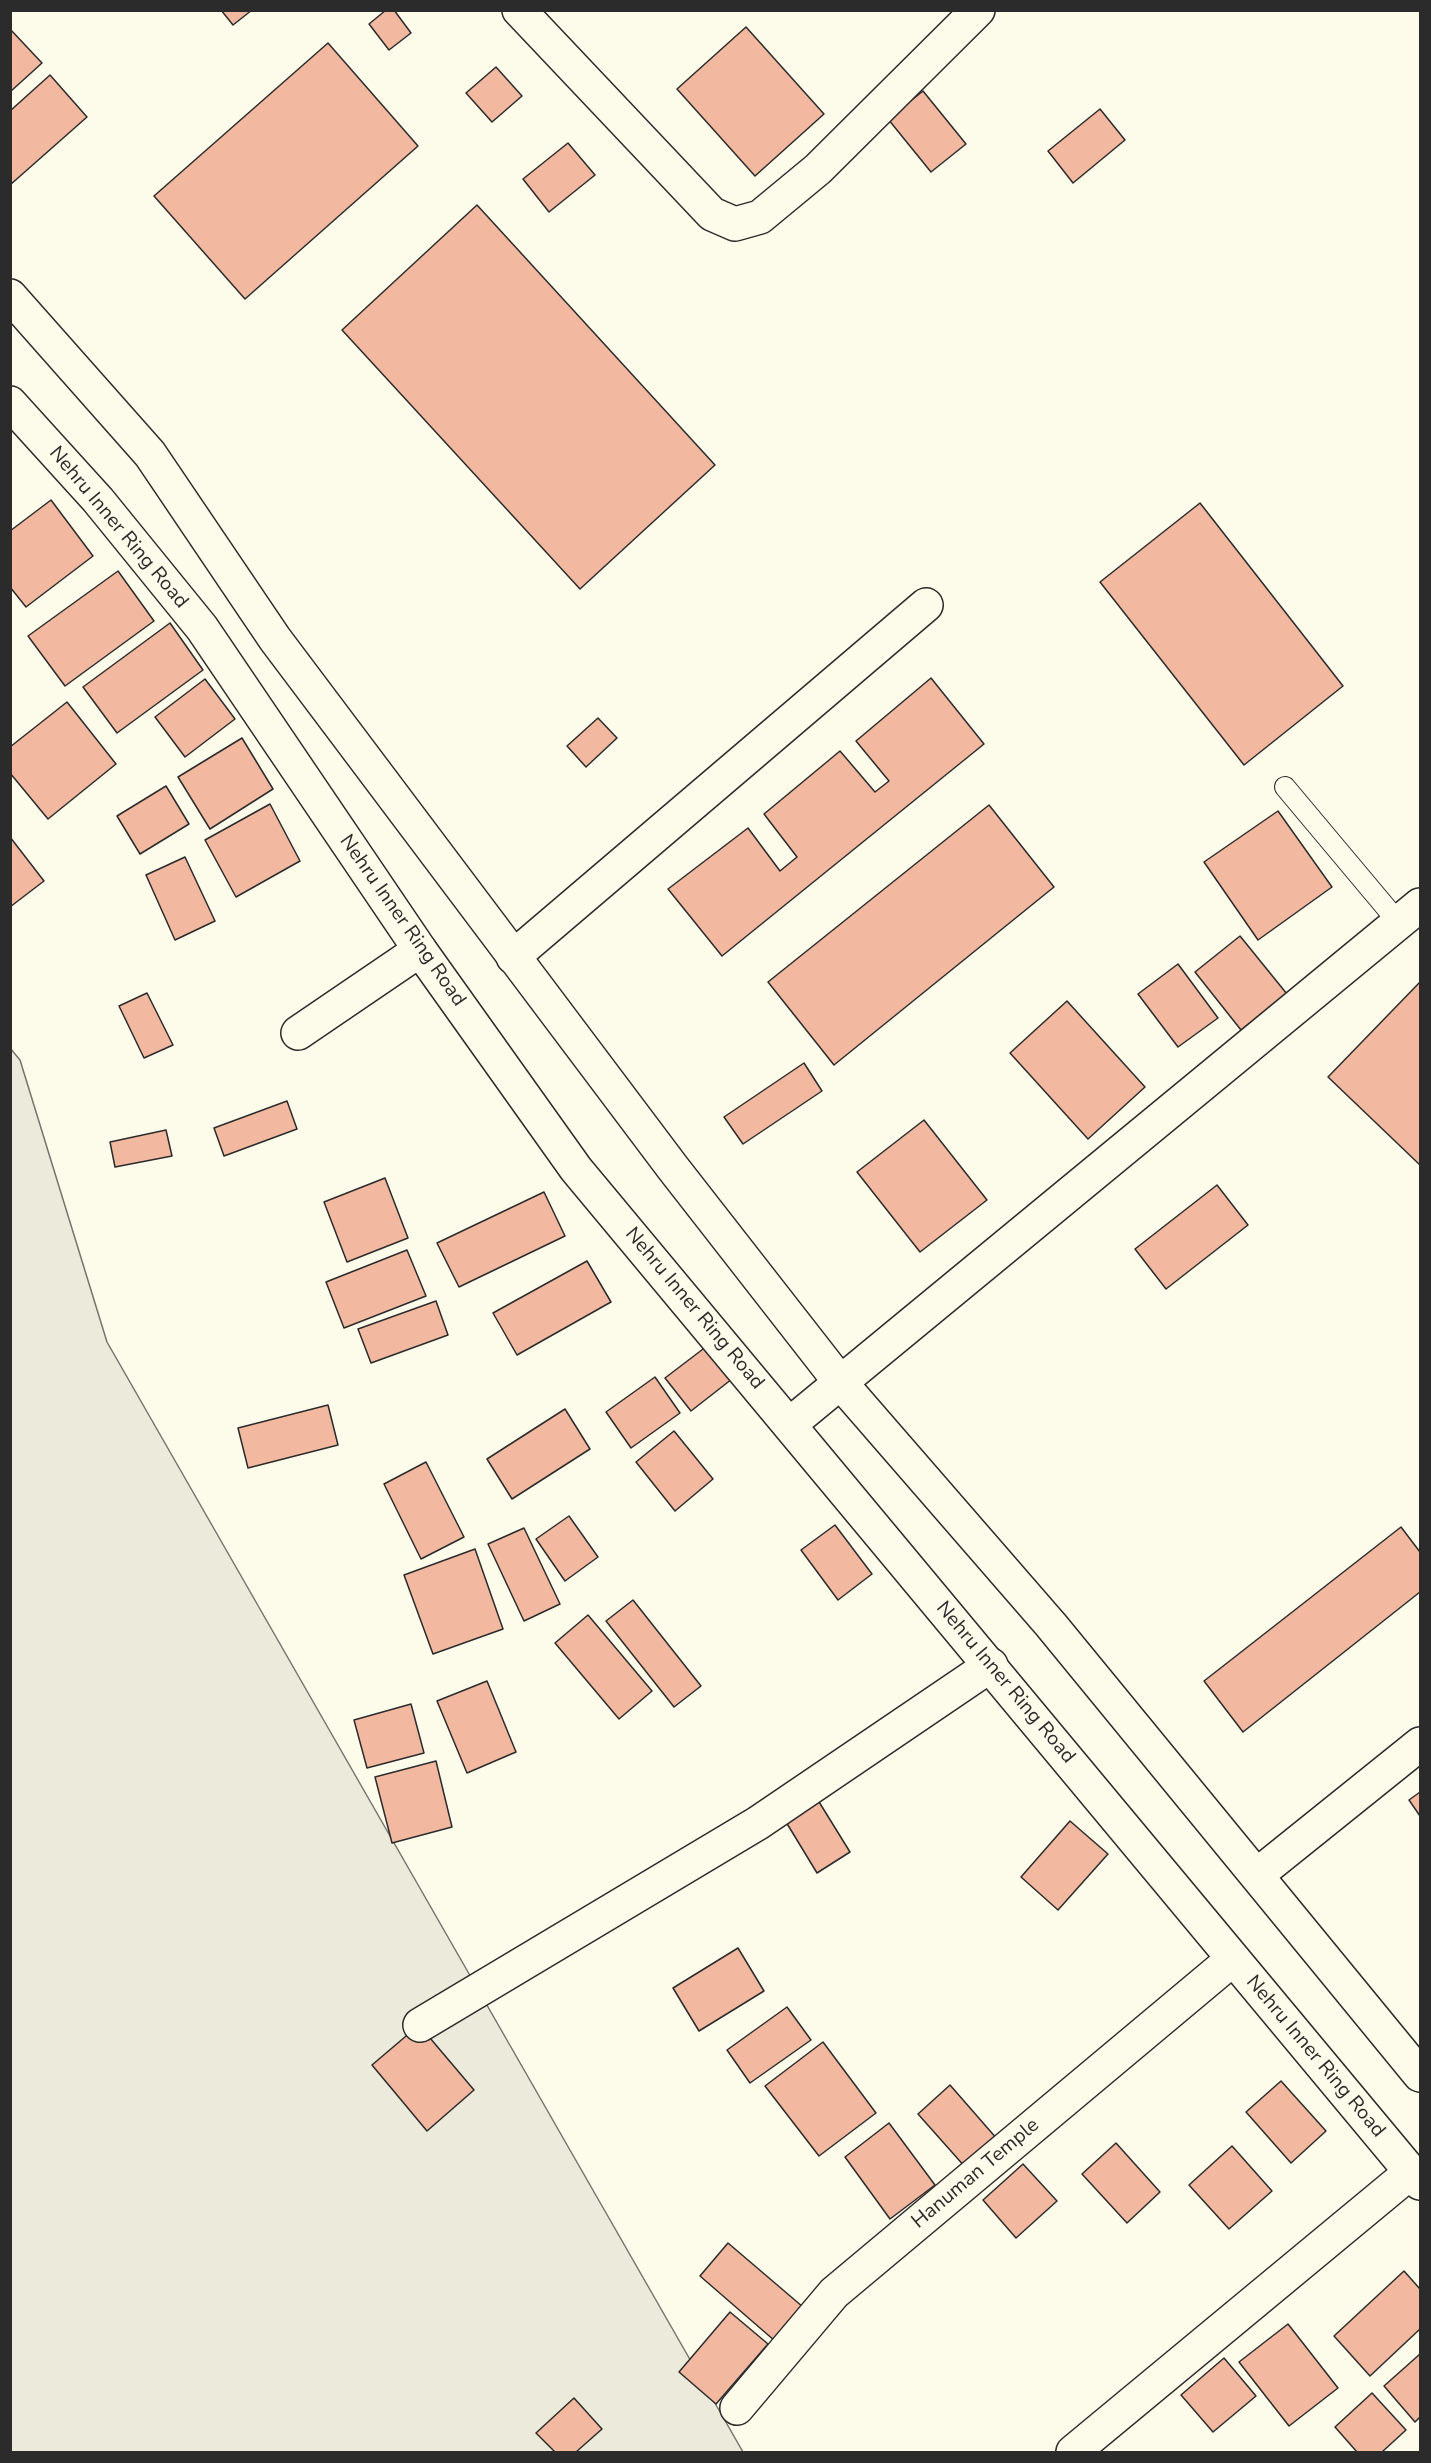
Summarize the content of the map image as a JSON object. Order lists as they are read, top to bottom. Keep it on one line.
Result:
{"streets":{"main road":["Nehru Inner Ring Road","Hanuman Temple"]},"crossings":[["Nehru Inner Ring Road","Hanuman Temple"]]}
